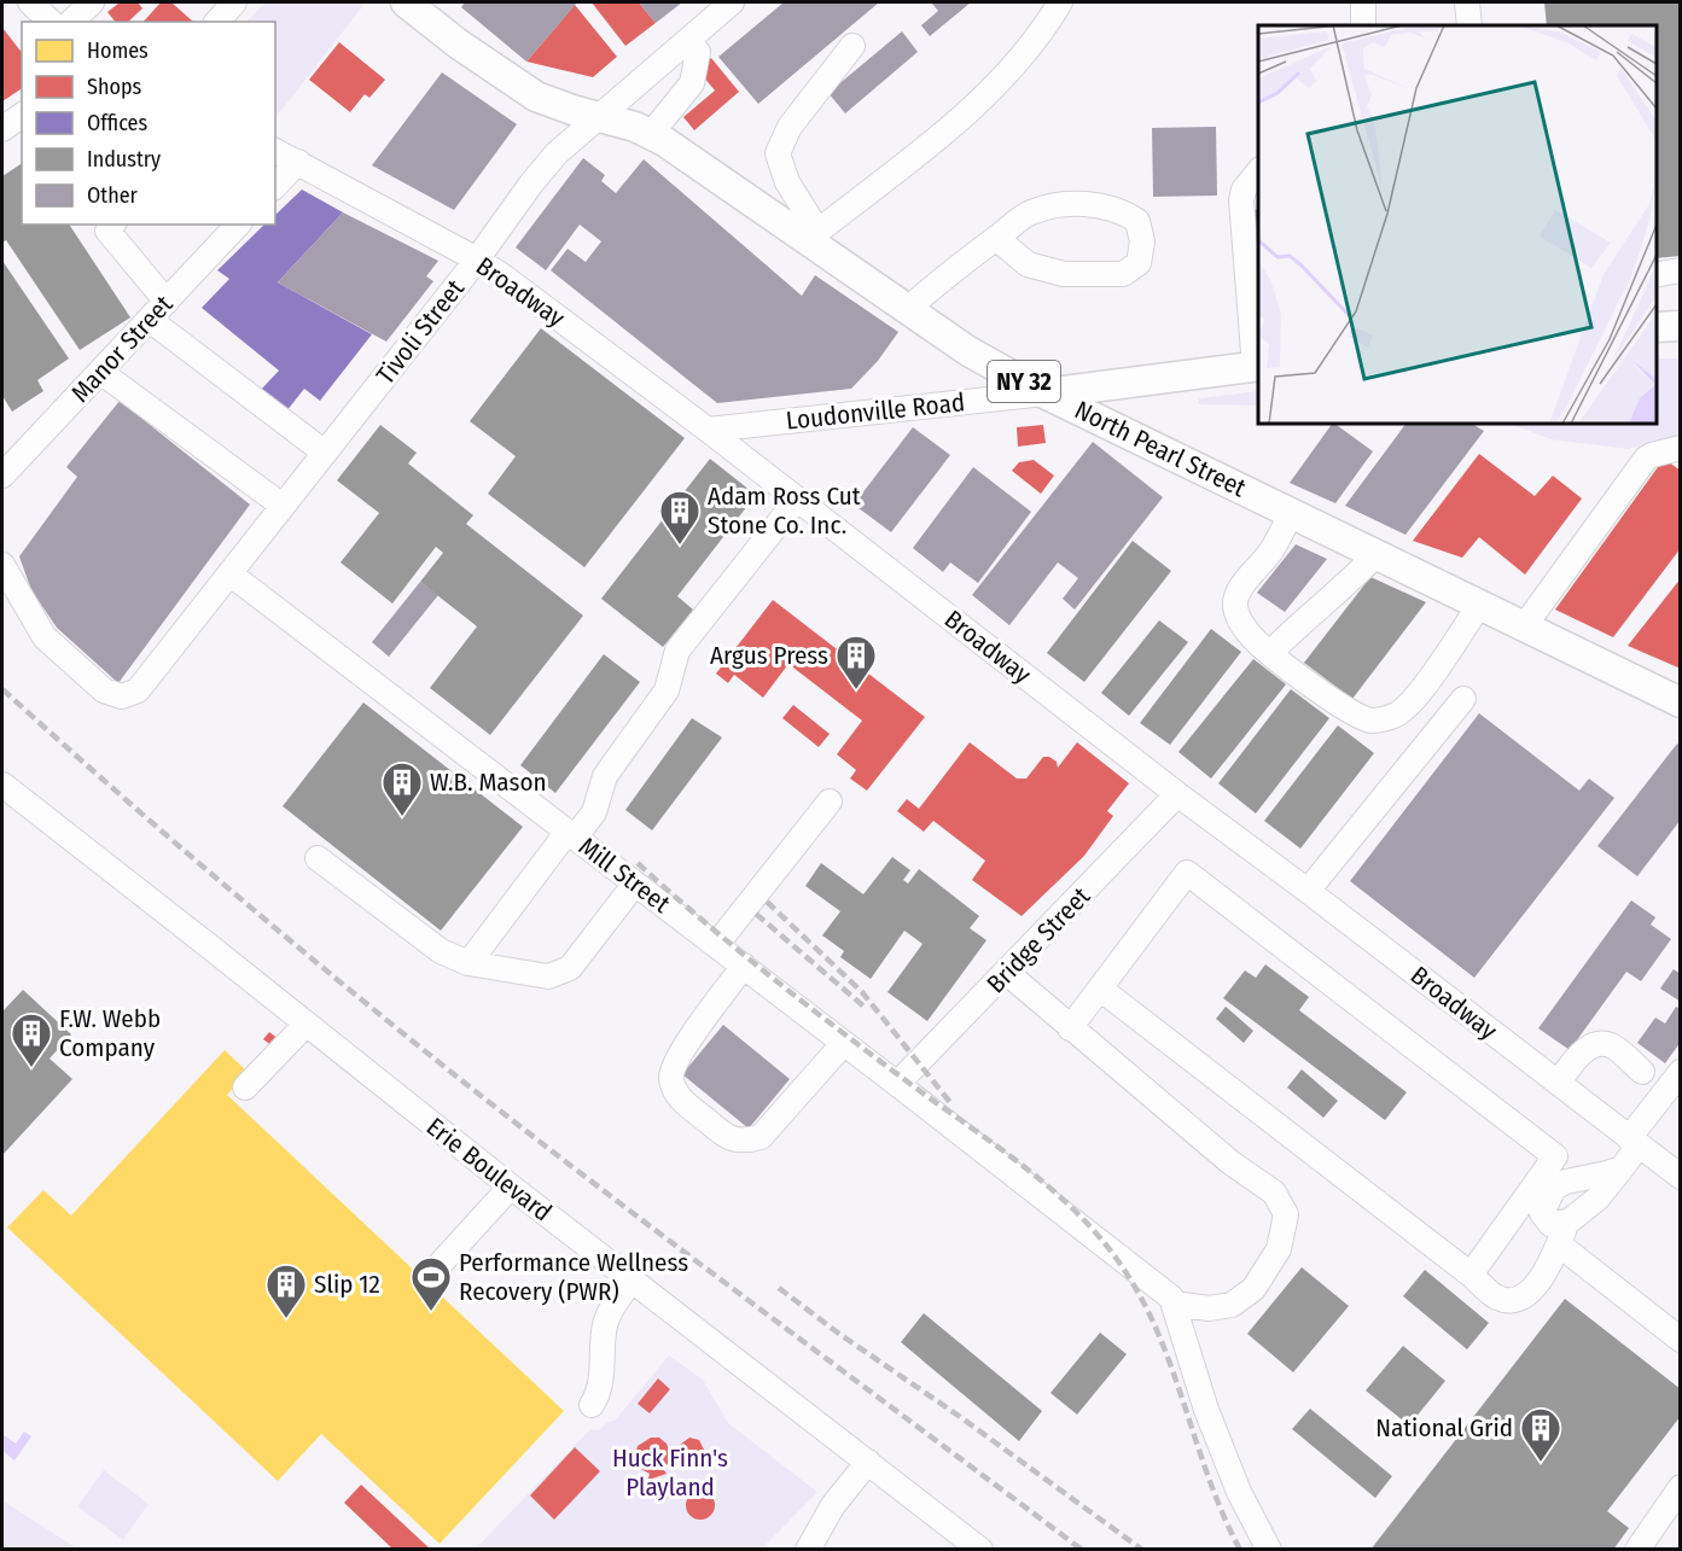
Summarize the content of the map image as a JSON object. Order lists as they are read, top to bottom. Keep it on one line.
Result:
{"streets":{"main road":["NY 32","Loudonville Road","North Pearl Street"],"street":["Broadway","Tivoli Street","Manor Street","Mill Street","Bridge Street","Erie Boulevard"]},"crossings":[["Broadway","Tivoli Street"],["Broadway","Loudonville Road"],["Broadway","Bridge Street"],["Tivoli Street","North Pearl Street"],["Tivoli Street","Mill Street"],["Loudonville Road","North Pearl Street"],["Mill Street","Bridge Street"]],"parks":["Huck Finn's Playland"],"places":{"building":["Adam Ross Cut Stone Co. Inc.","Argus Press","W.B. Mason","F.W. Webb Company","Slip 12","National Grid"],"sports":["Performance Wellness Recovery (PWR)"]},"legend":["Homes","Shops","Offices","Industry","Other"]}
